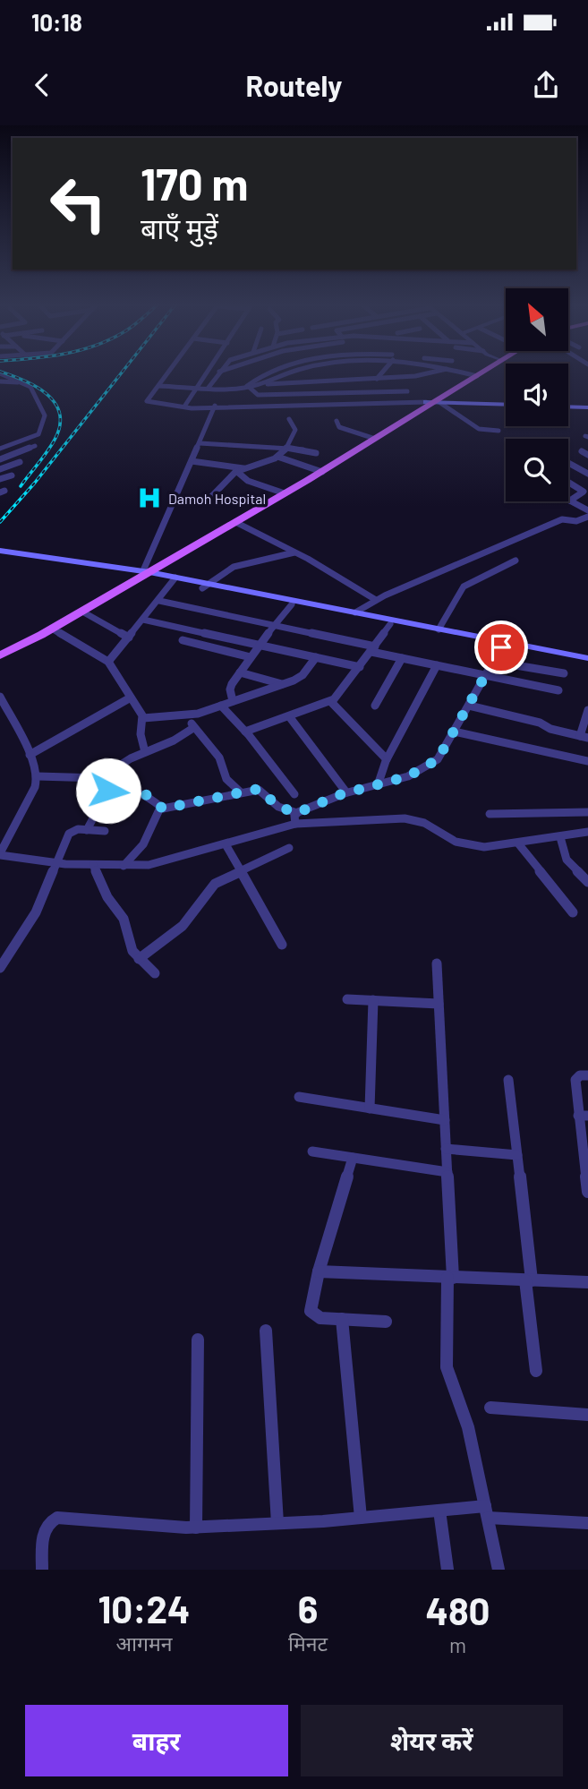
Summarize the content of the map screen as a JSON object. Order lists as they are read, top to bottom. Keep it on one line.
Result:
{"places":{"hospital":["Damoh Hospital"]},"north":"top left","page":{"status":"10:18","header":"Routely","turn":["170 m","बाएँ मुड़ें"],"eta":["10:24","आगमन","6","मिनट","480","m"],"buttons":["बाहर","शेयर करें"]}}
